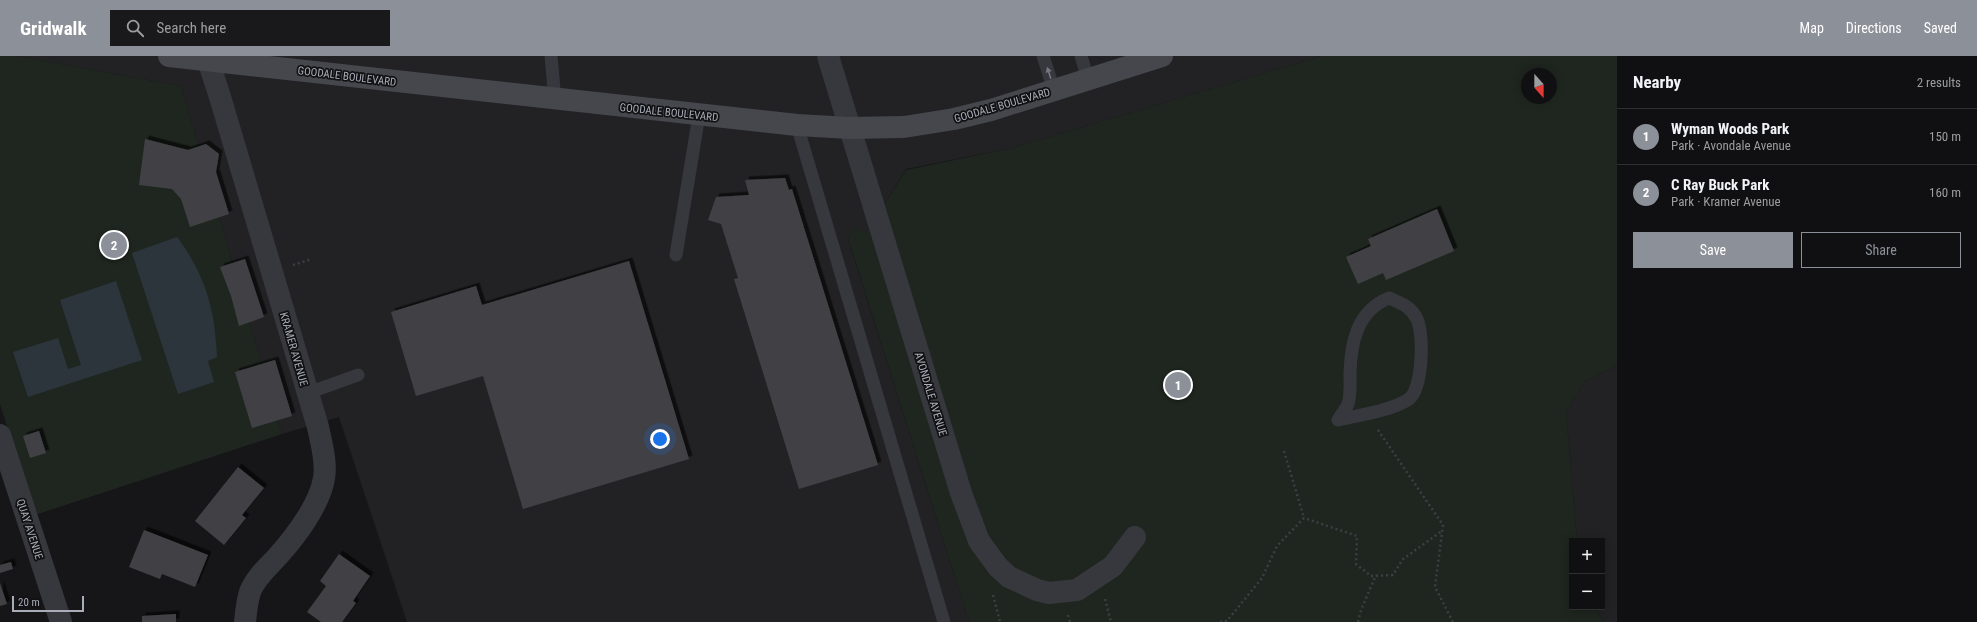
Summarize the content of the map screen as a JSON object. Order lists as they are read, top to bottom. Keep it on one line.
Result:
{"streets":{"main road":["GOODALE BOULEVARD"],"street":["KRAMER AVENUE","AVONDALE AVENUE","QUAY AVENUE"]},"crossings":[["GOODALE BOULEVARD","KRAMER AVENUE"],["GOODALE BOULEVARD","AVONDALE AVENUE"]],"scale_bar":"20 m","north":"bottom","page":{"header":"Gridwalk","search":"Search here","nav":["Map","Directions","Saved"],"heading":["Nearby","2 results"],"list":[{"mark":"1","name":"Wyman Woods Park","note":"Park · Avondale Avenue","value":"150 m"},{"mark":"2","name":"C Ray Buck Park","note":"Park · Kramer Avenue","value":"160 m"}],"buttons":["Save","Share"],"pins":["2","1"],"map_buttons":["+","−"],"scale":"20 m"}}
